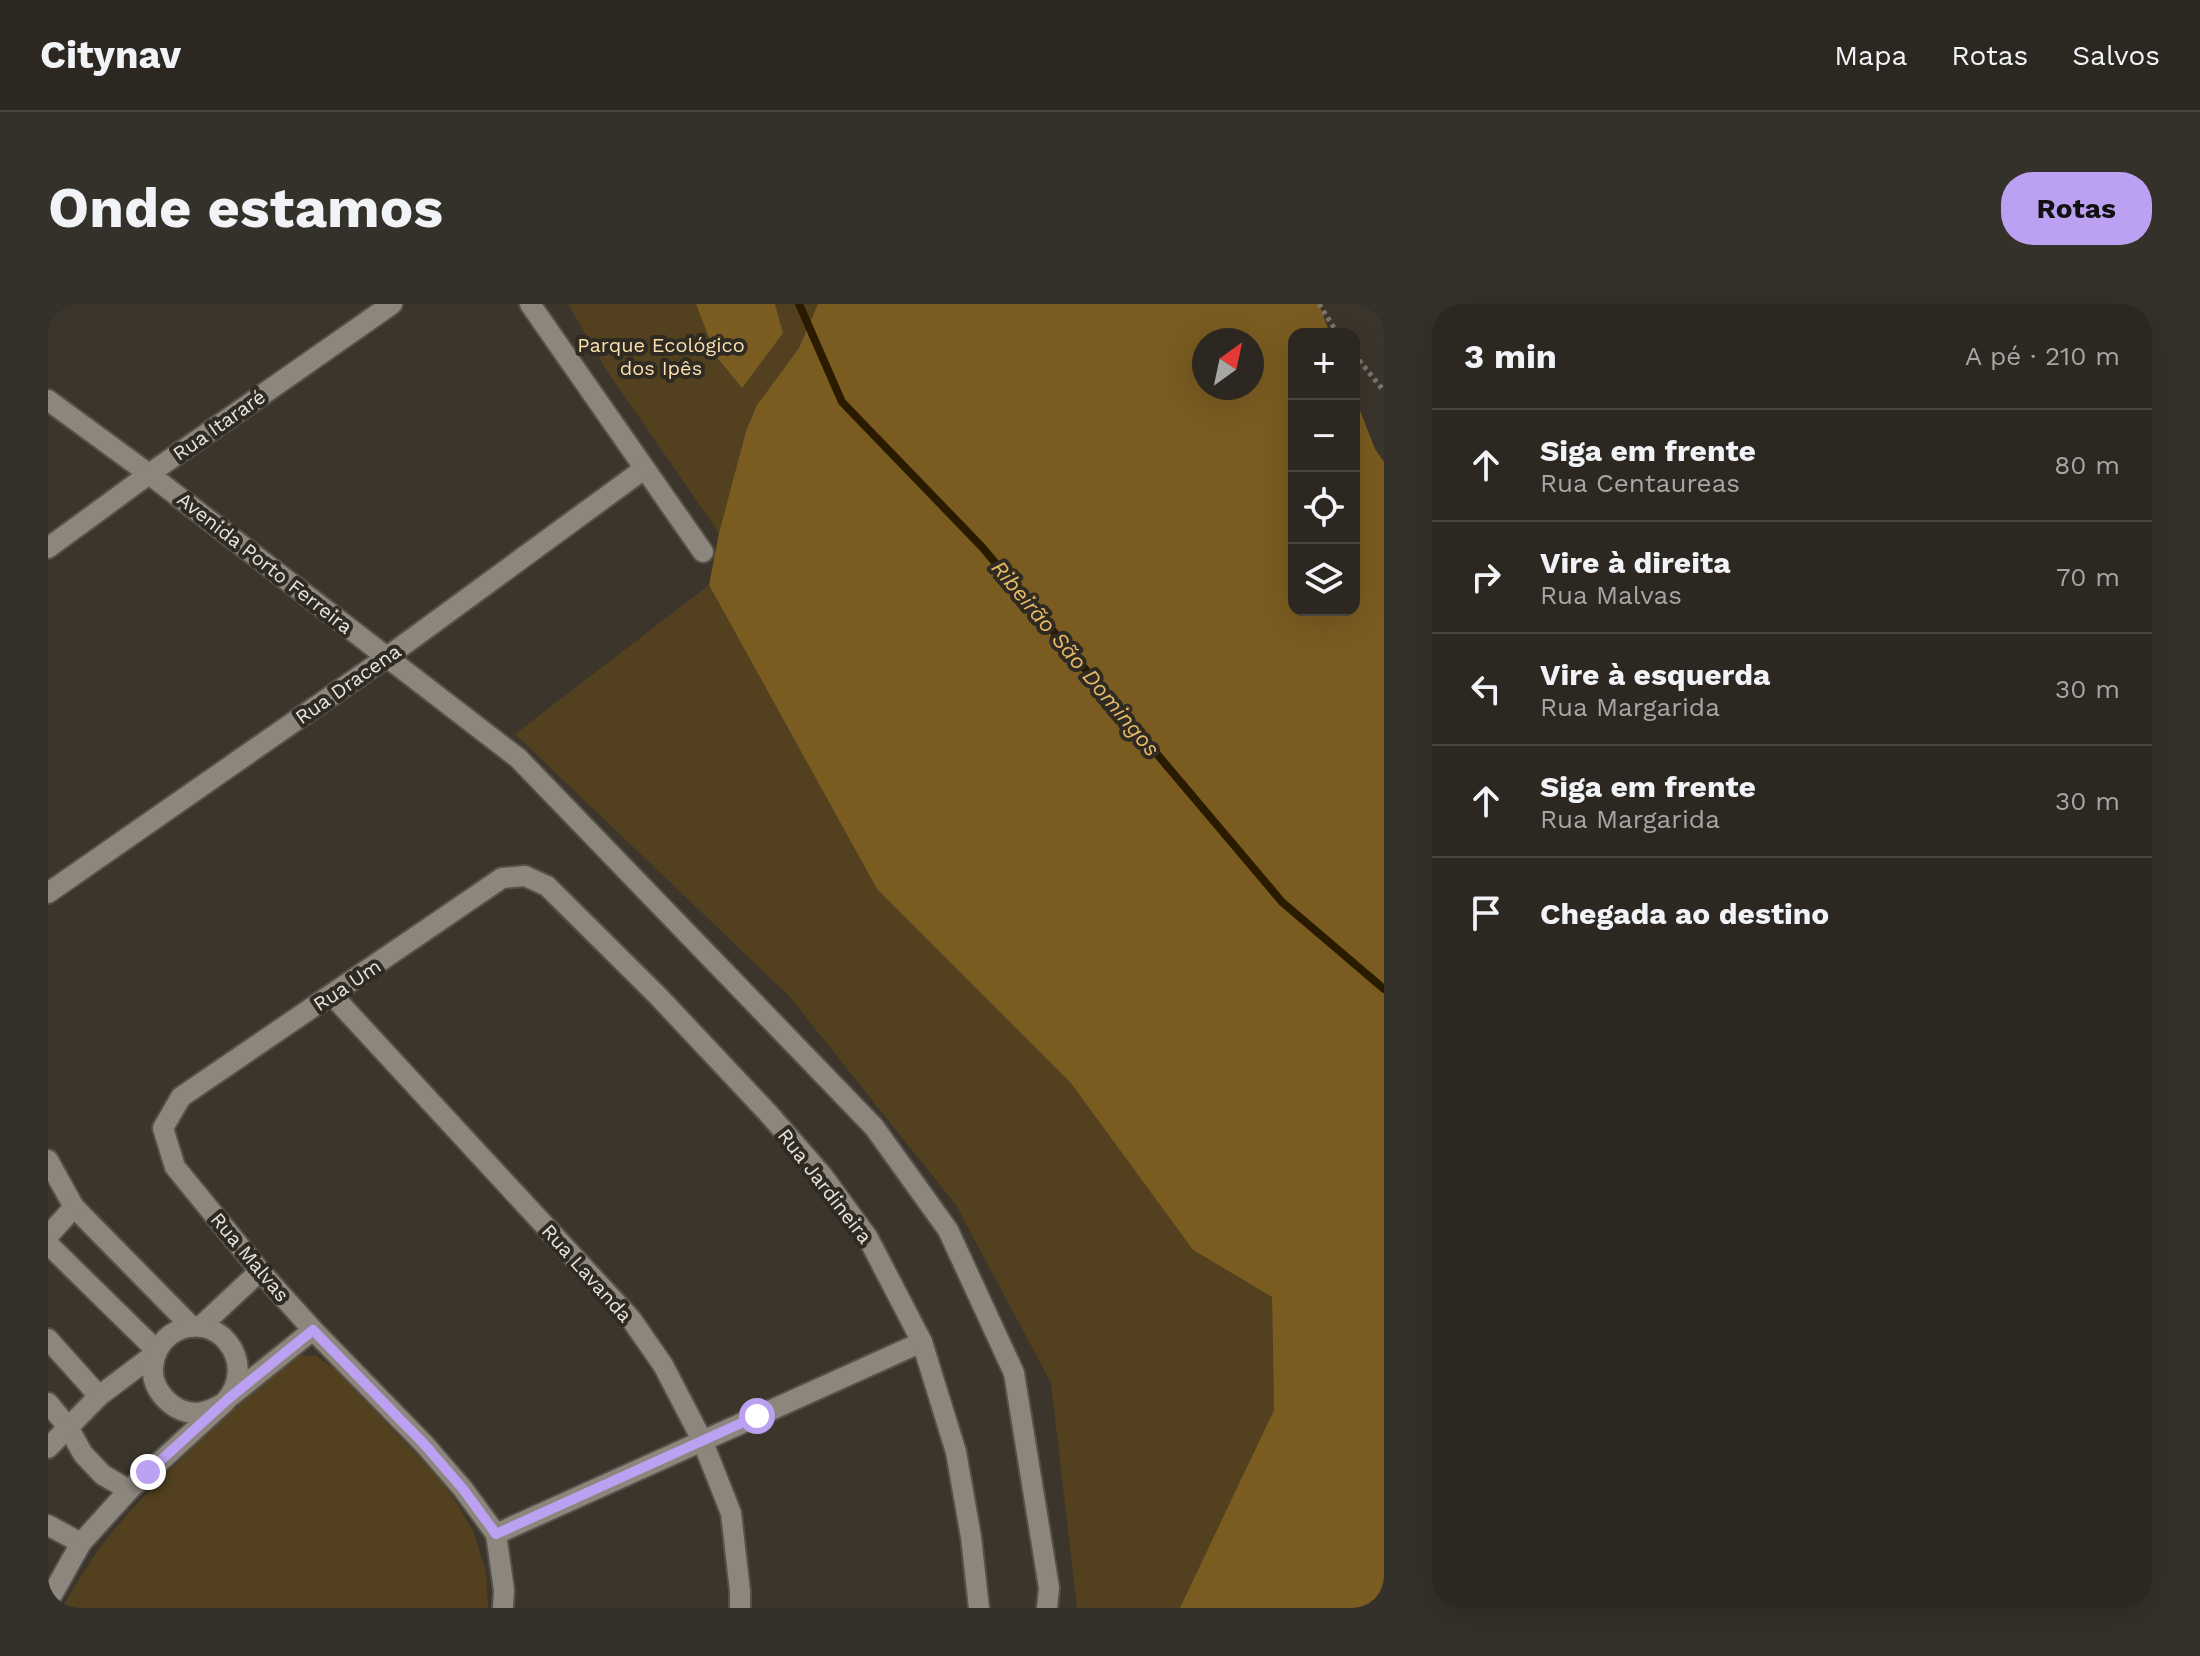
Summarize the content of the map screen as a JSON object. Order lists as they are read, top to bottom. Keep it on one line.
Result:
{"streets":{"street":["Rua Itararé","Avenida Porto Ferreira","Rua Dracena","Rua Um","Rua Jardineira","Rua Malvas","Rua Lavanda"]},"crossings":[["Rua Itararé","Avenida Porto Ferreira"],["Avenida Porto Ferreira","Rua Dracena"],["Rua Um","Rua Jardineira"],["Rua Um","Rua Malvas"],["Rua Um","Rua Lavanda"]],"water":["Ribeirão São Domingos"],"parks":["Parque Ecológico dos Ipês"],"north":"top right","page":{"header":"Citynav","nav":["Mapa","Rotas","Salvos"],"buttons":"Rotas","title":"Onde estamos","heading":["3 min","A pé · 210 m"],"map_buttons":["+","−"],"list":[["Siga em frente","Rua Centaureas","80 m"],["Vire à direita","Rua Malvas","70 m"],["Vire à esquerda","Rua Margarida","30 m"],["Siga em frente","Rua Margarida","30 m"],"Chegada ao destino"]}}
